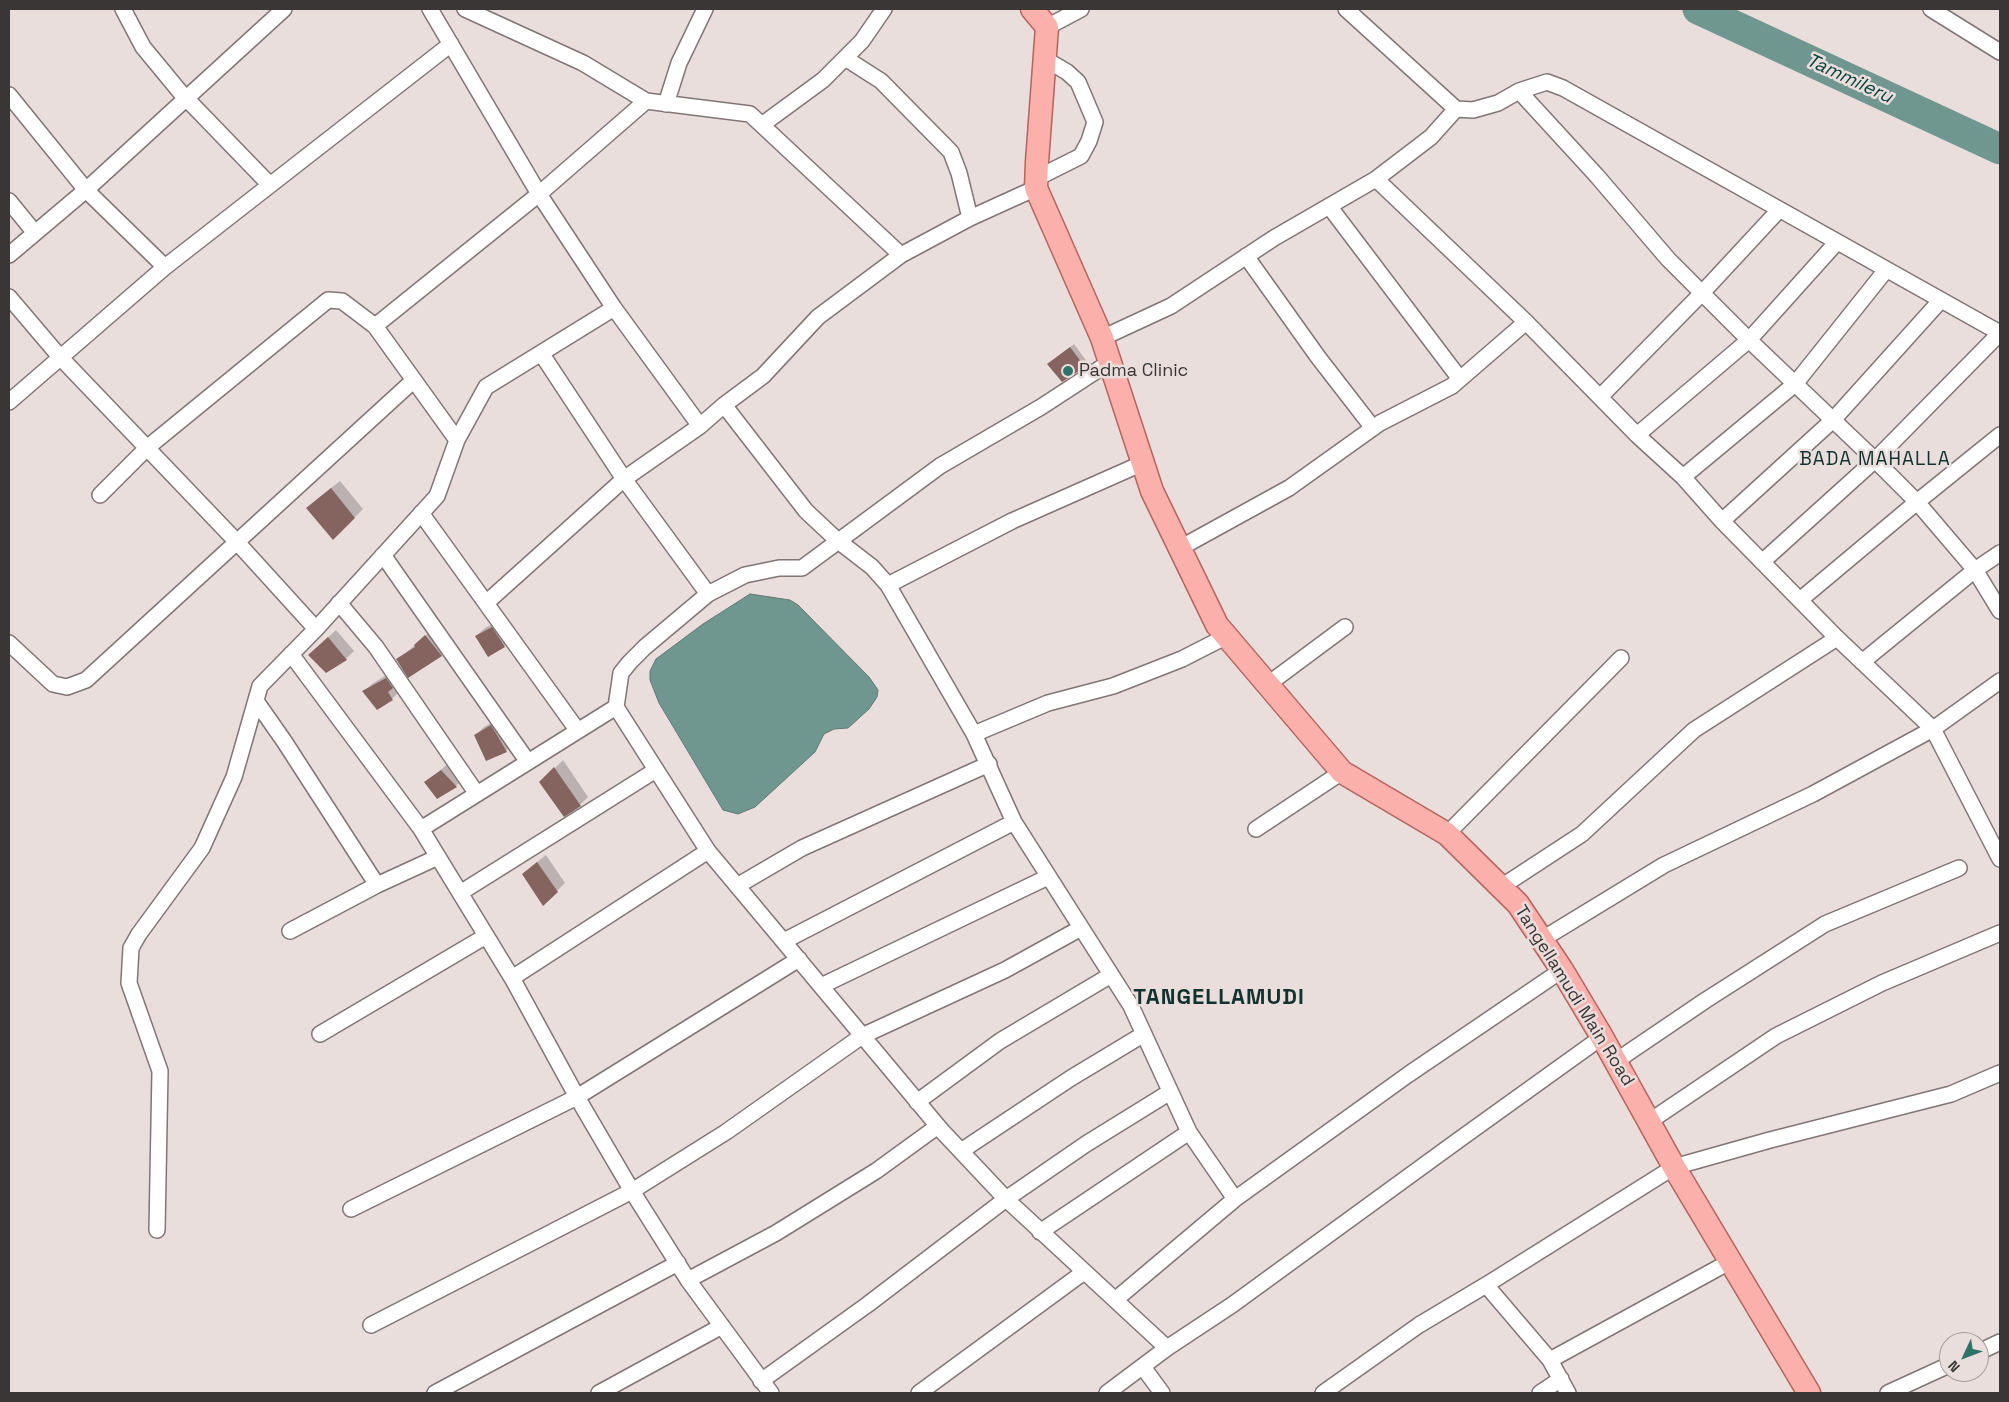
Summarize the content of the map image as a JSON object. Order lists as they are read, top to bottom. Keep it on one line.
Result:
{"streets":{"main road":["Tangellamudi Main Road"]},"districts":["BADA MAHALLA","TANGELLAMUDI"],"water":["Tammileru"],"places":["Padma Clinic"],"north":"bottom left"}
